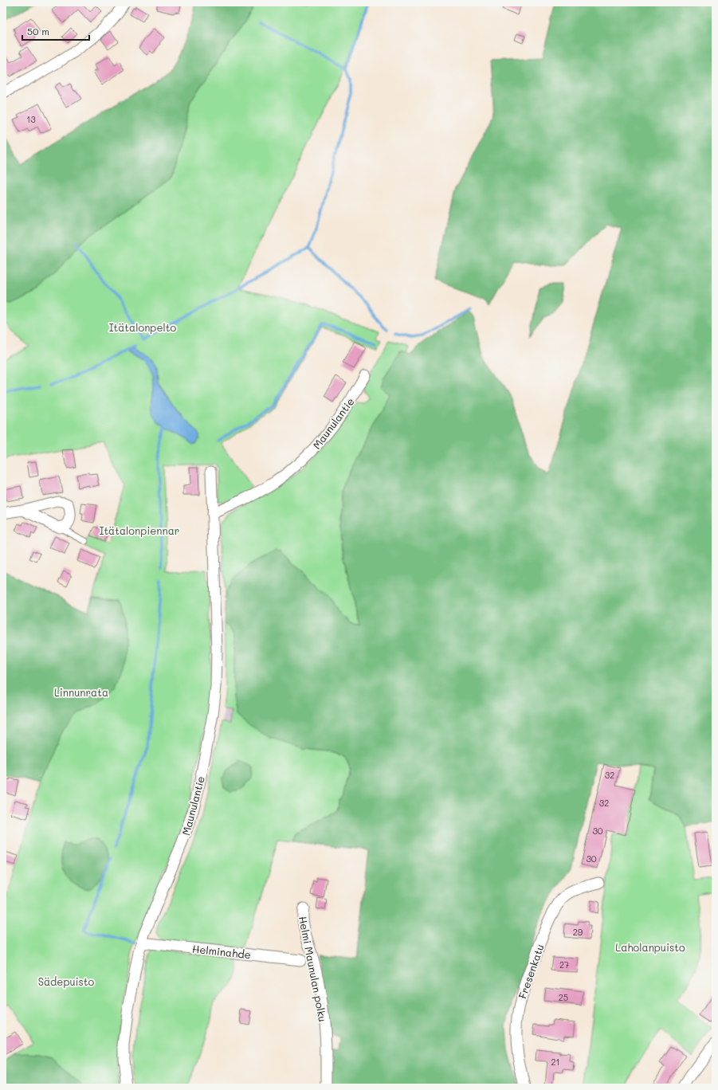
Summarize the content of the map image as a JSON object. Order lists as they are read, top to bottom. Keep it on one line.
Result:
{"streets":{"street":["Maunulantie","Helminahde","Helmi Maunulan polku","Fresenkatu"]},"crossings":[["Maunulantie","Helminahde"]],"parks":["Itätalonpelto","Itätalonpiennar","Linnunrata","Laholanpuisto","Sädepuisto"],"house_numbers":["13","32","32","30","30","29","27","25","21"],"scale_bar":"50 m"}
